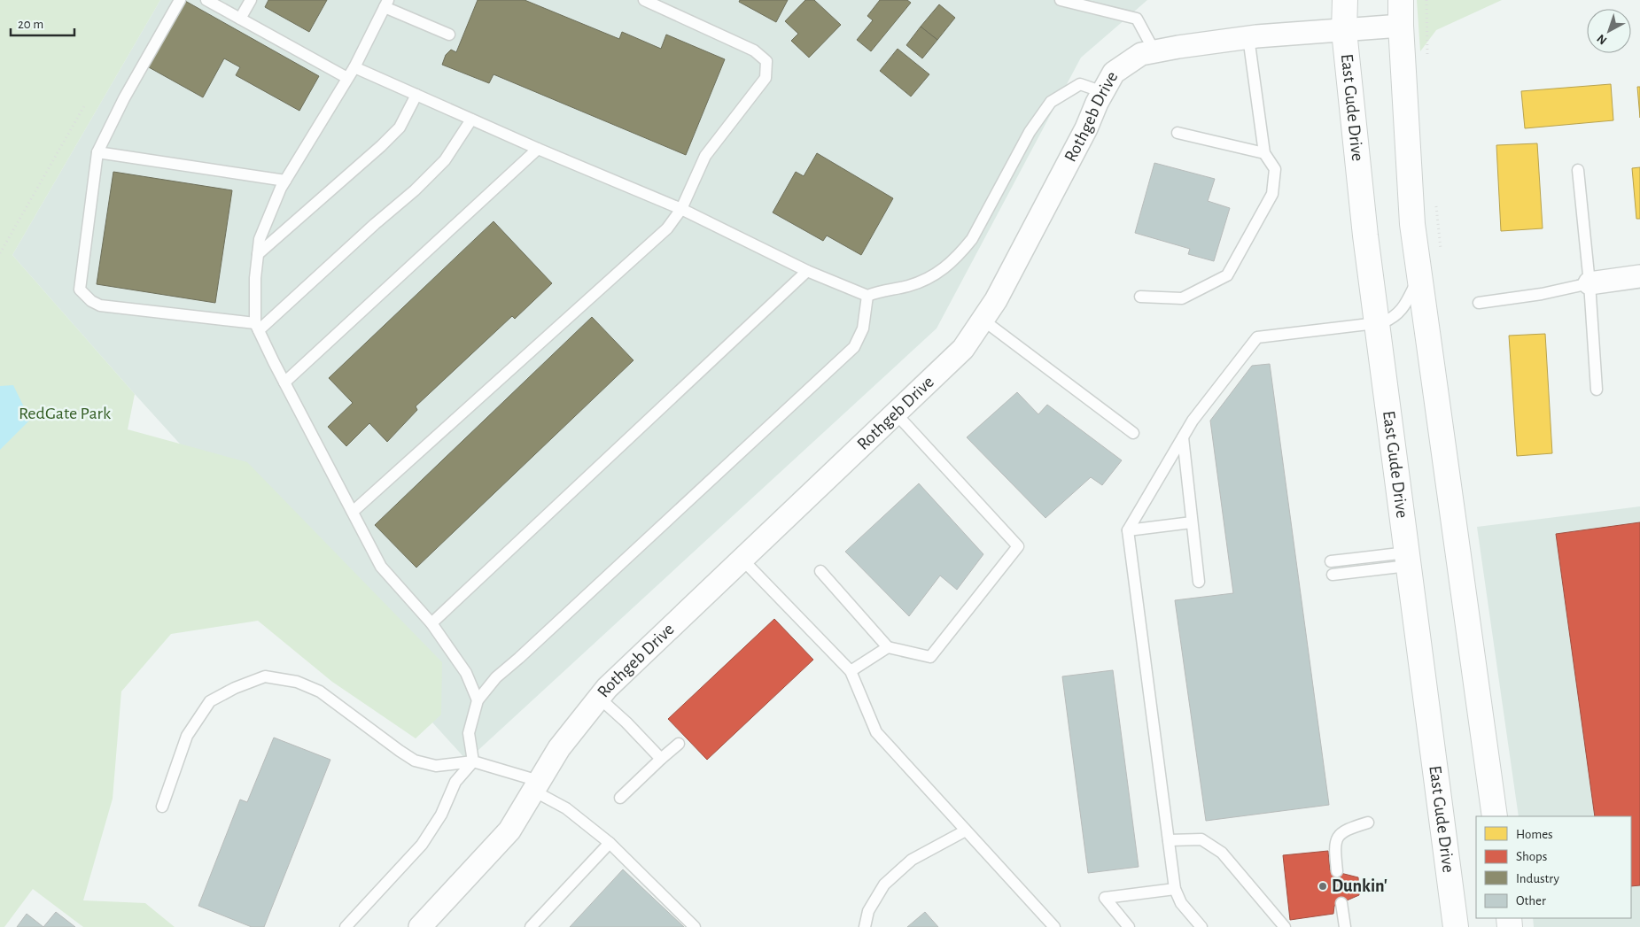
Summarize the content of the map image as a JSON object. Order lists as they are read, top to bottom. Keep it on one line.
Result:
{"streets":{"main road":["East Gude Drive"],"street":["Rothgeb Drive"]},"crossings":[["East Gude Drive","Rothgeb Drive"]],"parks":["RedGate Park"],"places":["Dunkin'"],"legend":["Homes","Shops","Industry","Other"],"scale_bar":"20 m","north":"bottom left"}
